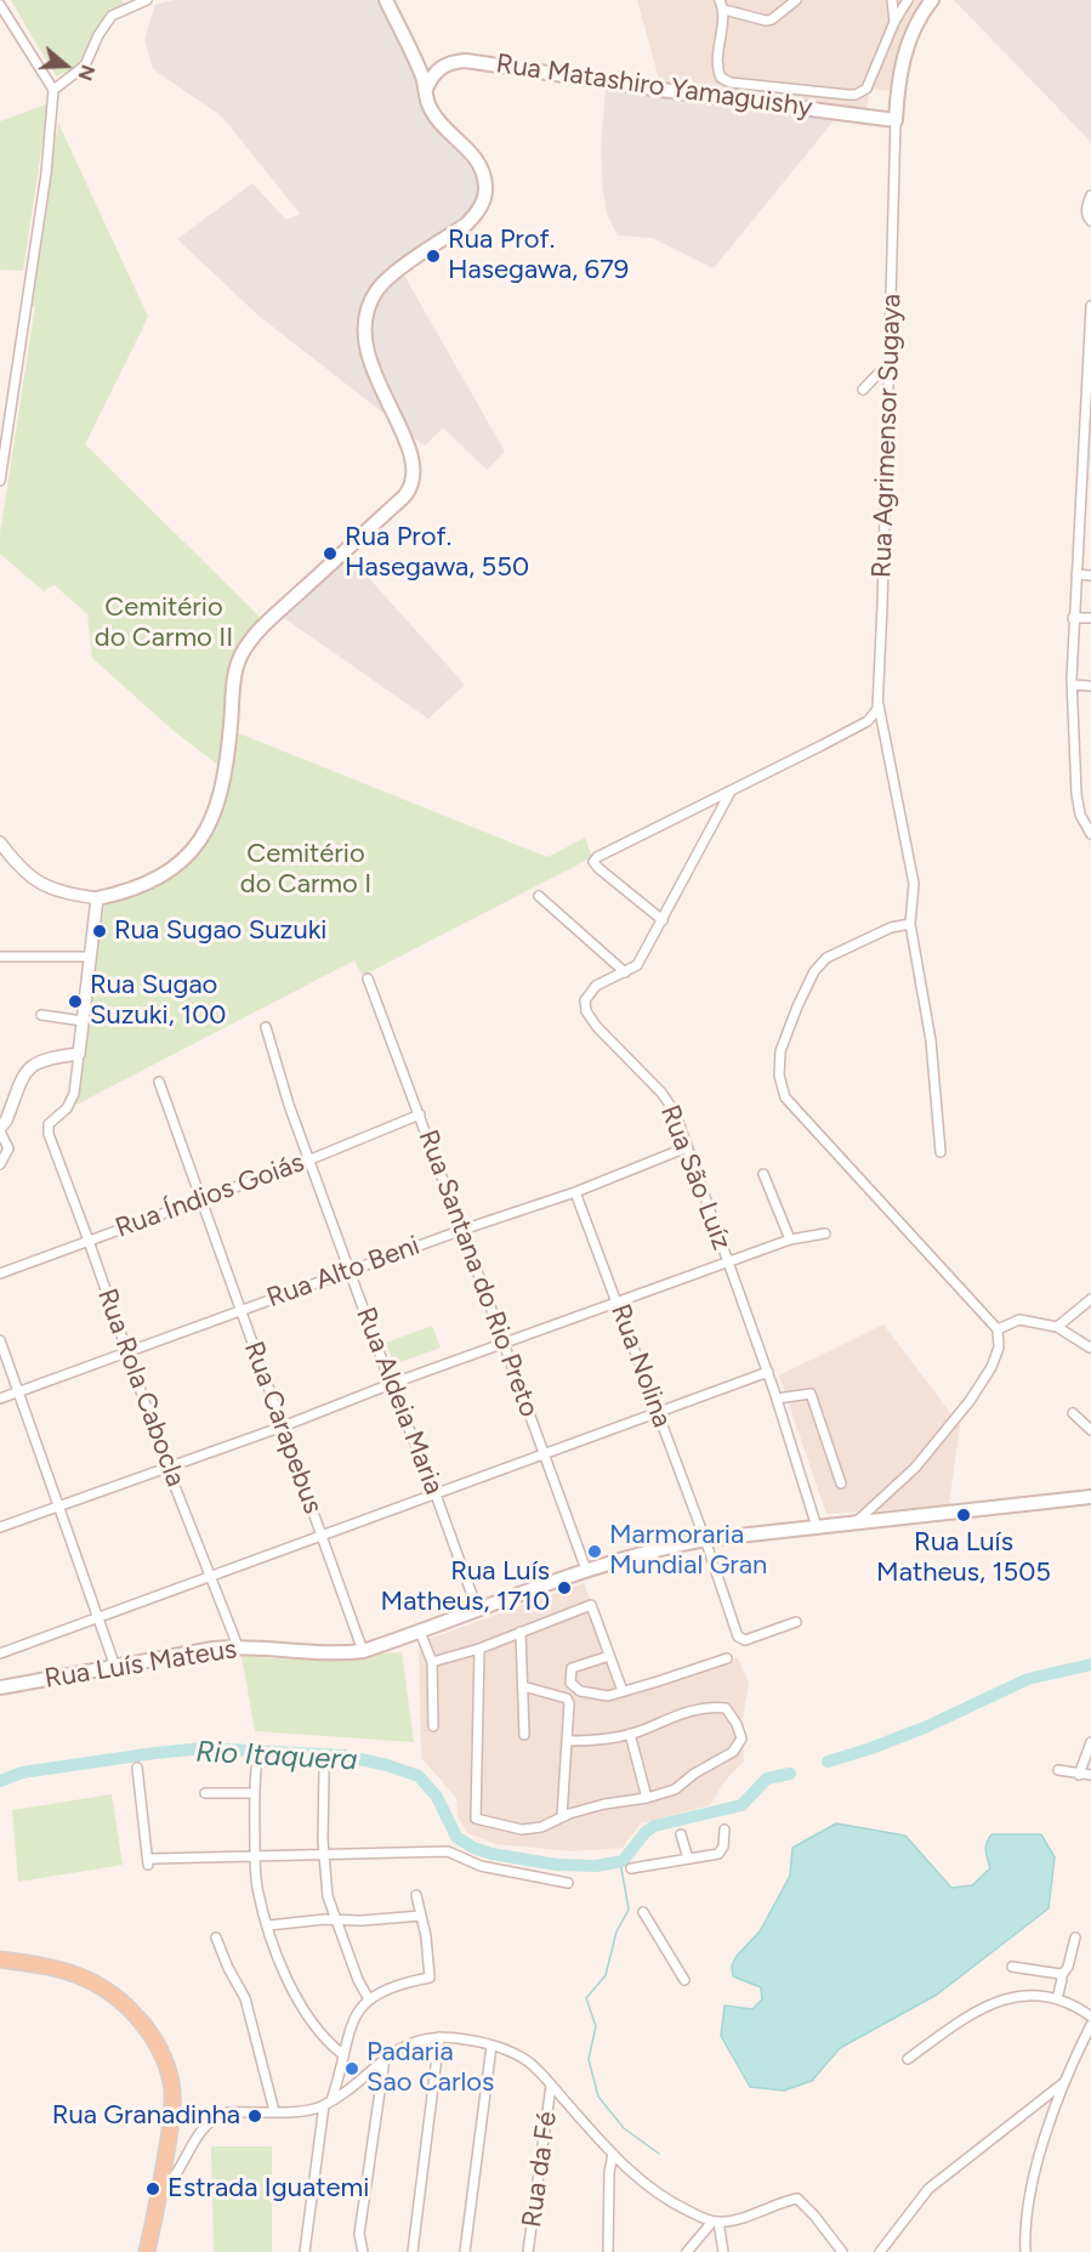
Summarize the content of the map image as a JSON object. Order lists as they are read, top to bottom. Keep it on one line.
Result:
{"streets":{"main road":["Rua Matashiro Yamaguishy","Rua Agrimensor Sugaya","Rua Luís Mateus"],"street":["Rua São Luíz","Rua Índios Goiás","Rua Alto Beni","Rua Santana do Rio Preto","Rua Nolina","Rua Rola Cabocla","Rua Aldeia Maria","Rua Carapebus","Rua da Fé"]},"crossings":[["Rua Matashiro Yamaguishy","Rua Agrimensor Sugaya"],["Rua São Luíz","Rua Alto Beni"],["Rua São Luíz","Rua Luís Mateus"],["Rua Índios Goiás","Rua Santana do Rio Preto"],["Rua Índios Goiás","Rua Rola Cabocla"],["Rua Índios Goiás","Rua Aldeia Maria"],["Rua Índios Goiás","Rua Carapebus"],["Rua Alto Beni","Rua Santana do Rio Preto"],["Rua Alto Beni","Rua Nolina"],["Rua Alto Beni","Rua Rola Cabocla"],["Rua Alto Beni","Rua Aldeia Maria"],["Rua Alto Beni","Rua Carapebus"],["Rua Santana do Rio Preto","Rua Luís Mateus"],["Rua Nolina","Rua Luís Mateus"],["Rua Rola Cabocla","Rua Luís Mateus"],["Rua Aldeia Maria","Rua Luís Mateus"],["Rua Carapebus","Rua Luís Mateus"]],"water":["Rio Itaquera"],"parks":["Cemitério do Carmo II","Cemitério do Carmo I"],"places":["Rua Prof. Hasegawa, 679","Rua Prof. Hasegawa, 550","Rua Sugao Suzuki","Rua Sugao Suzuki, 100","Rua Luís Matheus, 1505","Marmoraria Mundial Gran","Rua Luís Matheus, 1710","Padaria Sao Carlos","Rua Granadinha","Estrada Iguatemi"],"north":"right"}
